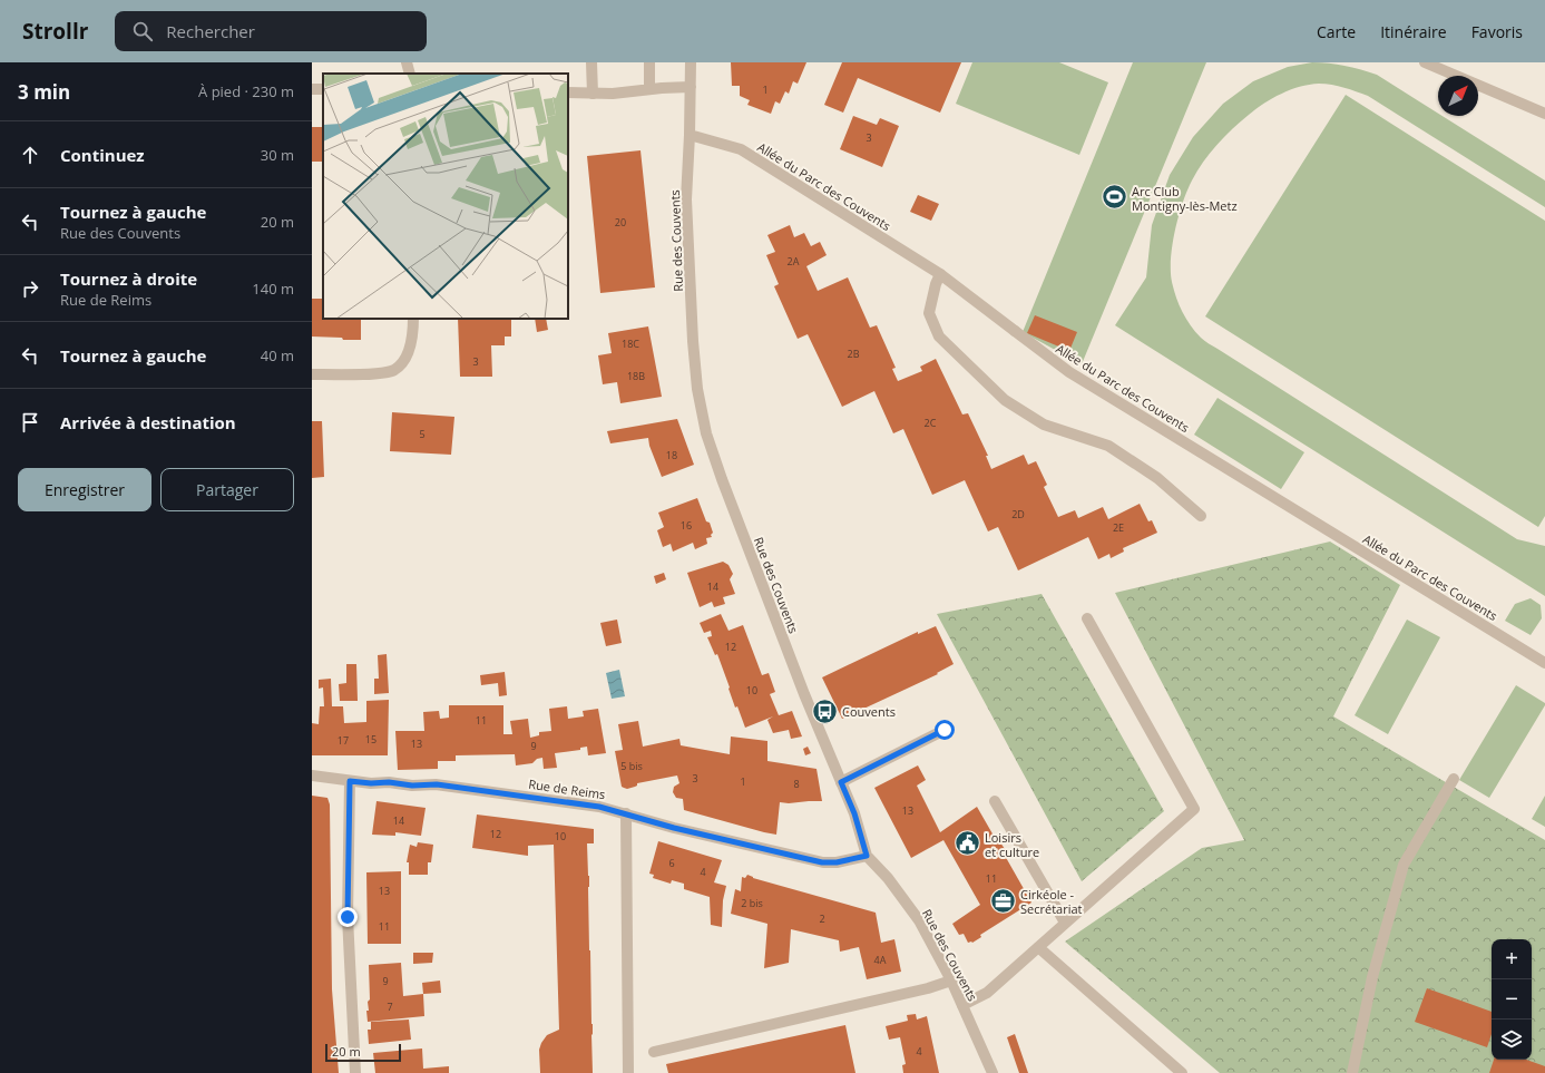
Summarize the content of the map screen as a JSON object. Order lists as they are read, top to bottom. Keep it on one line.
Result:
{"streets":{"street":["Allée du Parc des Couvents","Rue des Couvents","Rue de Reims"]},"crossings":[["Allée du Parc des Couvents","Rue des Couvents"],["Rue des Couvents","Rue de Reims"]],"places":{"sports":["Arc Club Montigny-lès-Metz"],"bus stop":["Couvents"],"public building":["Loisirs et culture"],"office":["Cirkéole - Secrétariat"]},"house_numbers":["1","3","20","2A","18C","2B","3","18B","2C","5","18","2D","16","2E","14","12","10","11","15","17","13","9","5 bis","3","1","8","13","14","12","10","6","4","11","13","2 bis","2","11","4A","9","7","4"],"scale_bar":"20 m","north":"top right","page":{"header":"Strollr","search":"Rechercher","nav":["Carte","Itinéraire","Favoris"],"heading":["3 min","À pied · 230 m"],"list":[["Continuez","30 m"],["Tournez à gauche","Rue des Couvents","20 m"],["Tournez à droite","Rue de Reims","140 m"],["Tournez à gauche","40 m"],"Arrivée à destination"],"buttons":["Enregistrer","Partager"],"map_buttons":["+","−"],"scale":"20 m"}}
